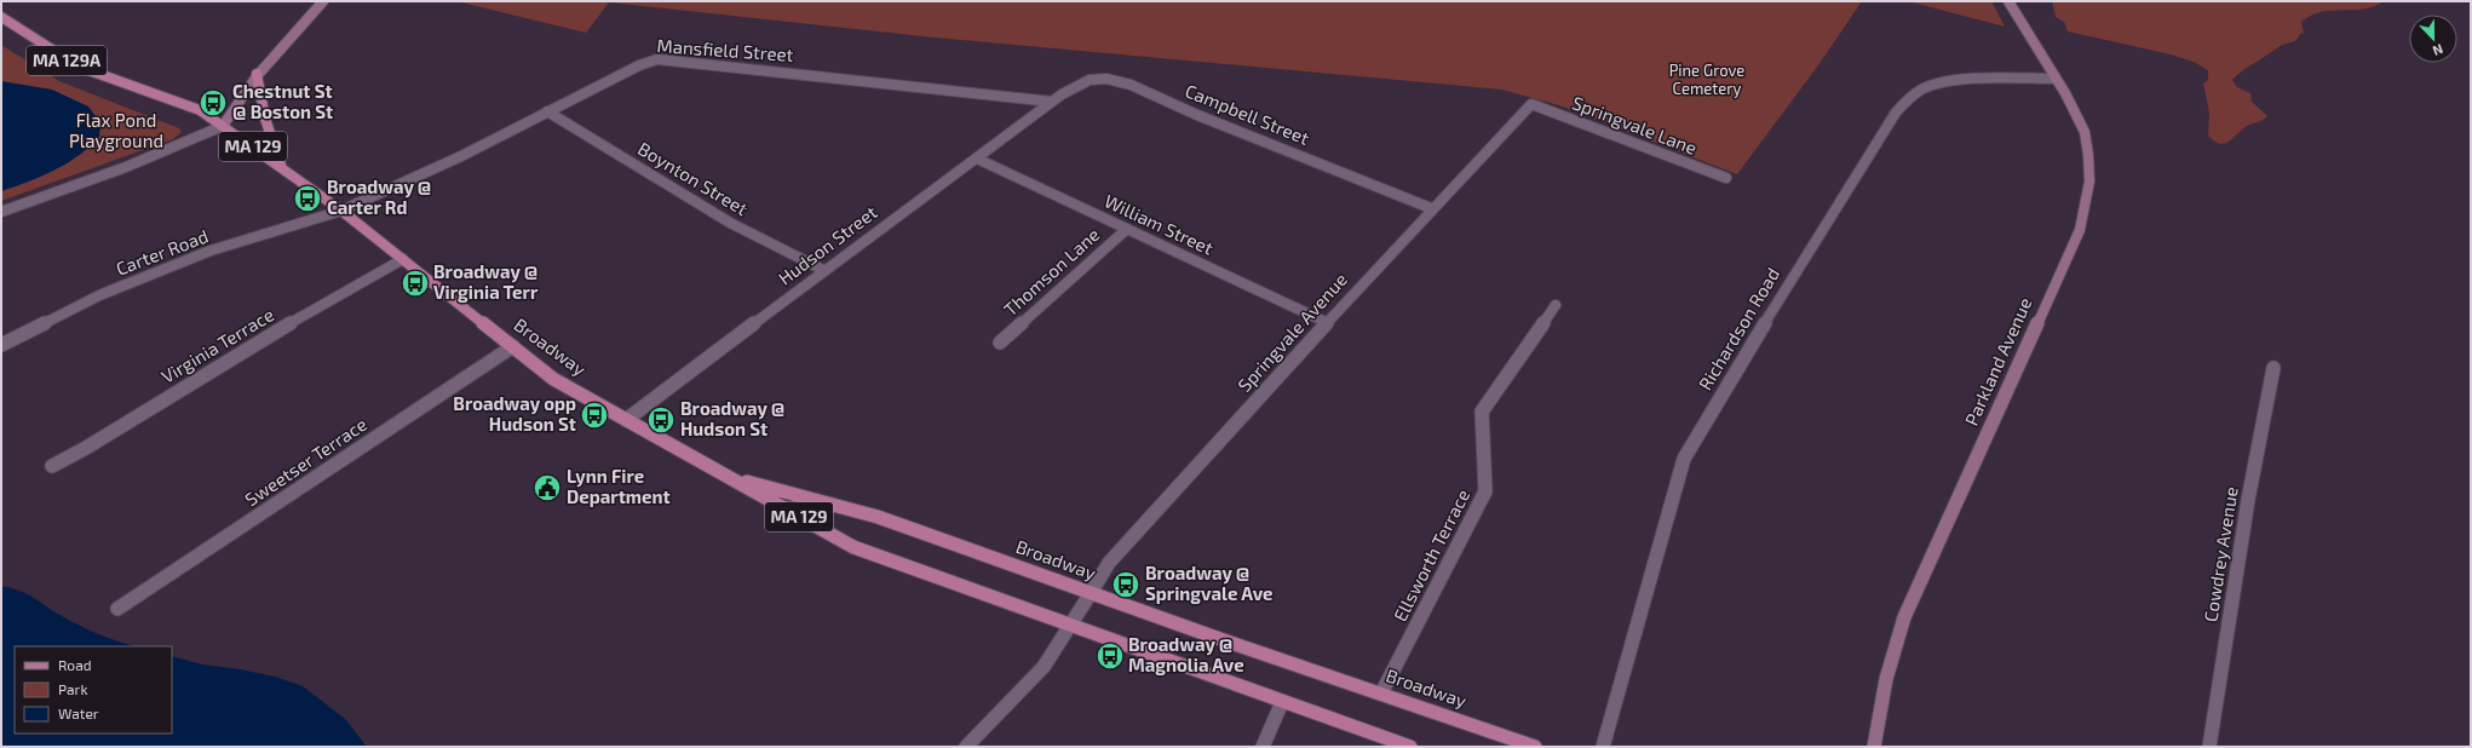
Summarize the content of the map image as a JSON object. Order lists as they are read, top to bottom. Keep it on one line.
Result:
{"streets":{"main road":["MA 129A","MA 129","Broadway","Parkland Avenue"],"street":["Mansfield Street","Campbell Street","Springvale Lane","Boynton Street","William Street","Hudson Street","Carter Road","Thomson Lane","Richardson Road","Springvale Avenue","Virginia Terrace","Sweetser Terrace","Cowdrey Avenue","Ellsworth Terrace"]},"crossings":[["Mansfield Street","Campbell Street"],["Mansfield Street","Boynton Street"],["Mansfield Street","Hudson Street"],["Mansfield Street","Carter Road"],["Mansfield Street","Broadway"],["MA 129A","MA 129"],["MA 129A","Broadway"],["Campbell Street","Hudson Street"],["Campbell Street","Springvale Avenue"],["Springvale Lane","Springvale Avenue"],["MA 129","Broadway"],["Boynton Street","Hudson Street"],["William Street","Hudson Street"],["William Street","Thomson Lane"],["William Street","Springvale Avenue"],["Hudson Street","Broadway"],["Carter Road","Broadway"],["Richardson Road","Parkland Avenue"],["Springvale Avenue","Broadway"],["Virginia Terrace","Broadway"],["Broadway","Sweetser Terrace"],["Broadway","Ellsworth Terrace"]],"parks":["Pine Grove Cemetery","Flax Pond Playground"],"places":{"bus stop":["Chestnut St @ Boston St","Broadway @ Carter Rd","Broadway @ Virginia Terr","Broadway opp Hudson St","Broadway @ Hudson St","Broadway @ Springvale Ave","Broadway @ Magnolia Ave"],"public building":["Lynn Fire Department"]},"legend":["Road","Park","Water"],"north":"bottom"}
